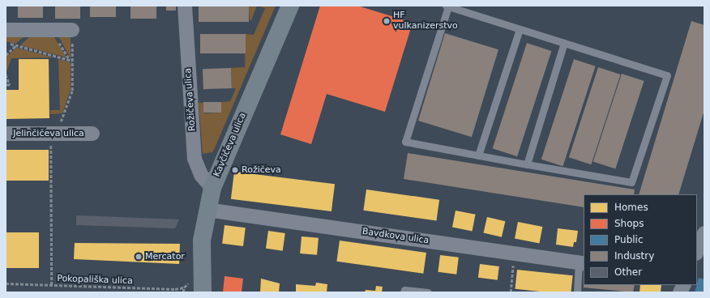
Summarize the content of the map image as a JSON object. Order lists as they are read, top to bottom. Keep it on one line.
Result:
{"streets":{"street":["Rožičeva ulica","Jelinčičeva ulica","Kavčičeva ulica","Bavdkova ulica"],"path":["Pokopališka ulica"]},"crossings":[["Rožičeva ulica","Kavčičeva ulica"],["Kavčičeva ulica","Bavdkova ulica"]],"places":["HF vulkanizerstvo","Rožičeva","Mercator"],"legend":["Homes","Shops","Public","Industry","Other"]}
